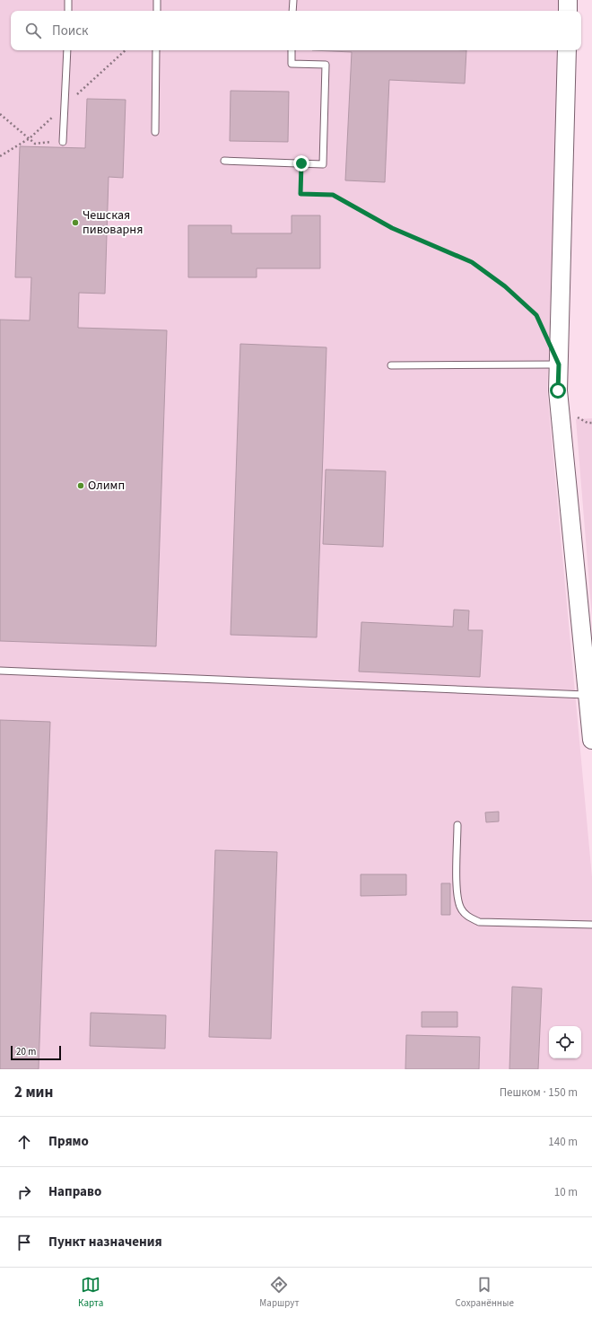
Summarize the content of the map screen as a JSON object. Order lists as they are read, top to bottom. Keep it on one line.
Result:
{"places":["Чешская пивоварня","Олимп"],"scale_bar":"20 m","page":{"search":"Поиск","scale":"20 m","heading":["2 мин","Пешком · 150 m"],"list":[["Прямо","140 m"],["Направо","10 m"],"Пункт назначения"],"nav":["Карта","Маршрут","Сохранённые"]}}
